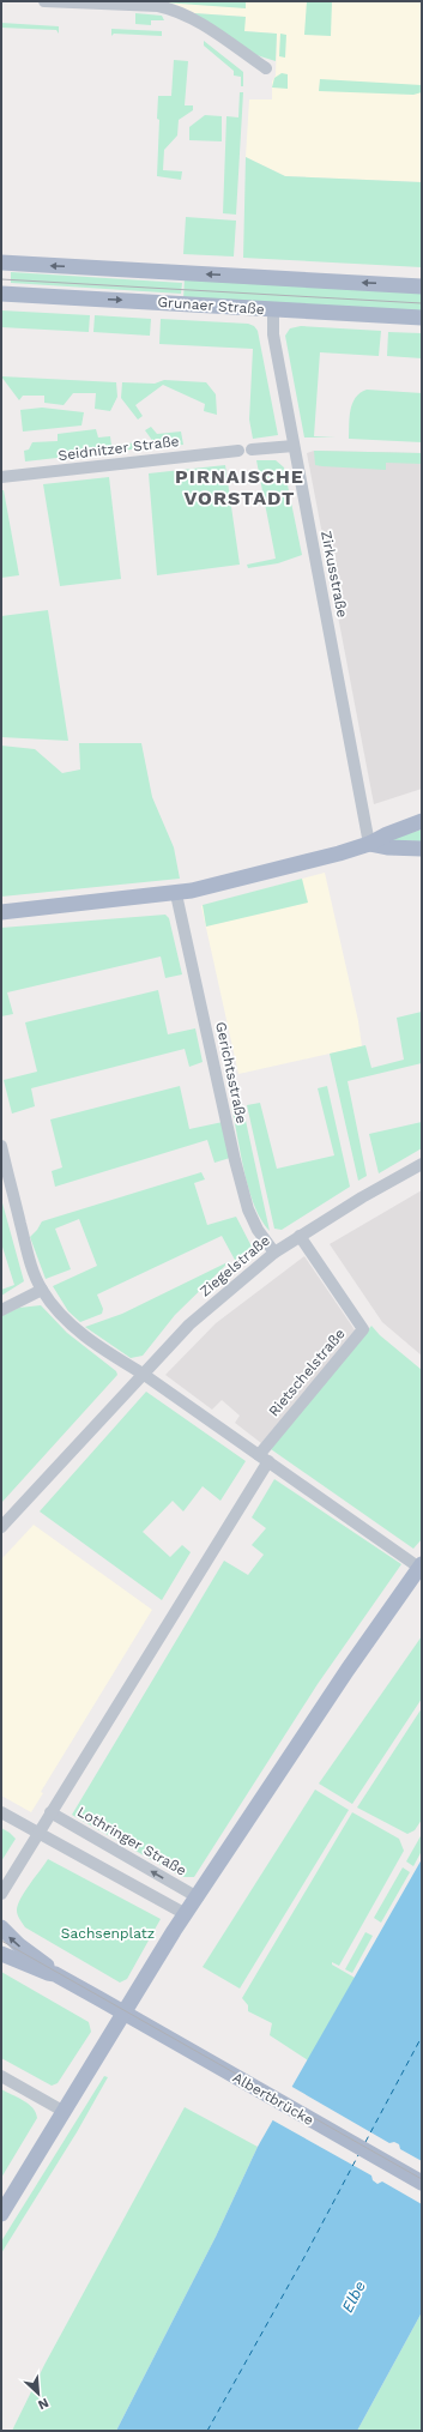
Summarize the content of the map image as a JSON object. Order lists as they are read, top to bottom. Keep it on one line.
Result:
{"streets":{"main road":["Grunaer Straße","Albertbrücke"],"street":["Seidnitzer Straße","Zirkusstraße","Gerichtsstraße","Ziegelstraße","Rietschelstraße","Lothringer Straße"]},"crossings":[["Grunaer Straße","Zirkusstraße"],["Gerichtsstraße","Ziegelstraße"],["Ziegelstraße","Rietschelstraße"]],"districts":["PIRNAISCHE VORSTADT"],"water":["Elbe"],"parks":["Sachsenplatz"],"north":"bottom right"}
